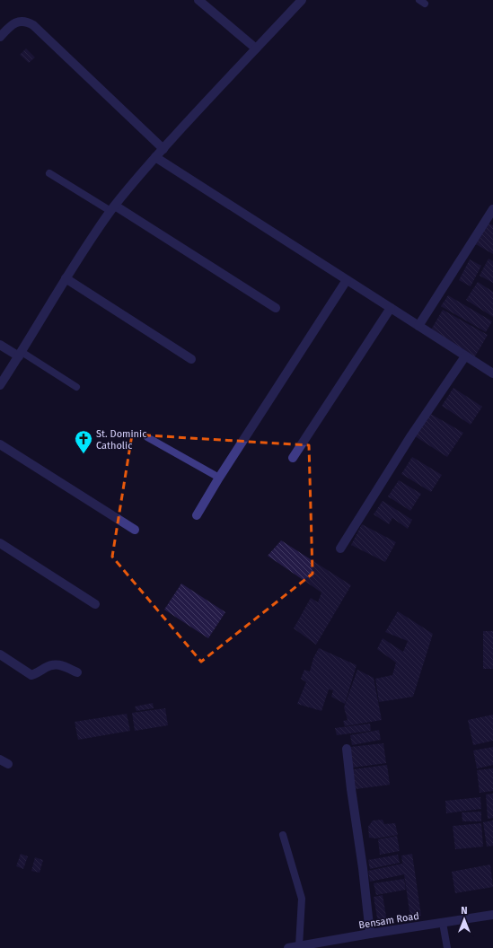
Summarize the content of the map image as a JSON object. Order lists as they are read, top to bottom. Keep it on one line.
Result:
{"streets":{"street":["Bensam Road"]},"places":{"church":["St. Dominic Catholic"]},"north":"top"}
